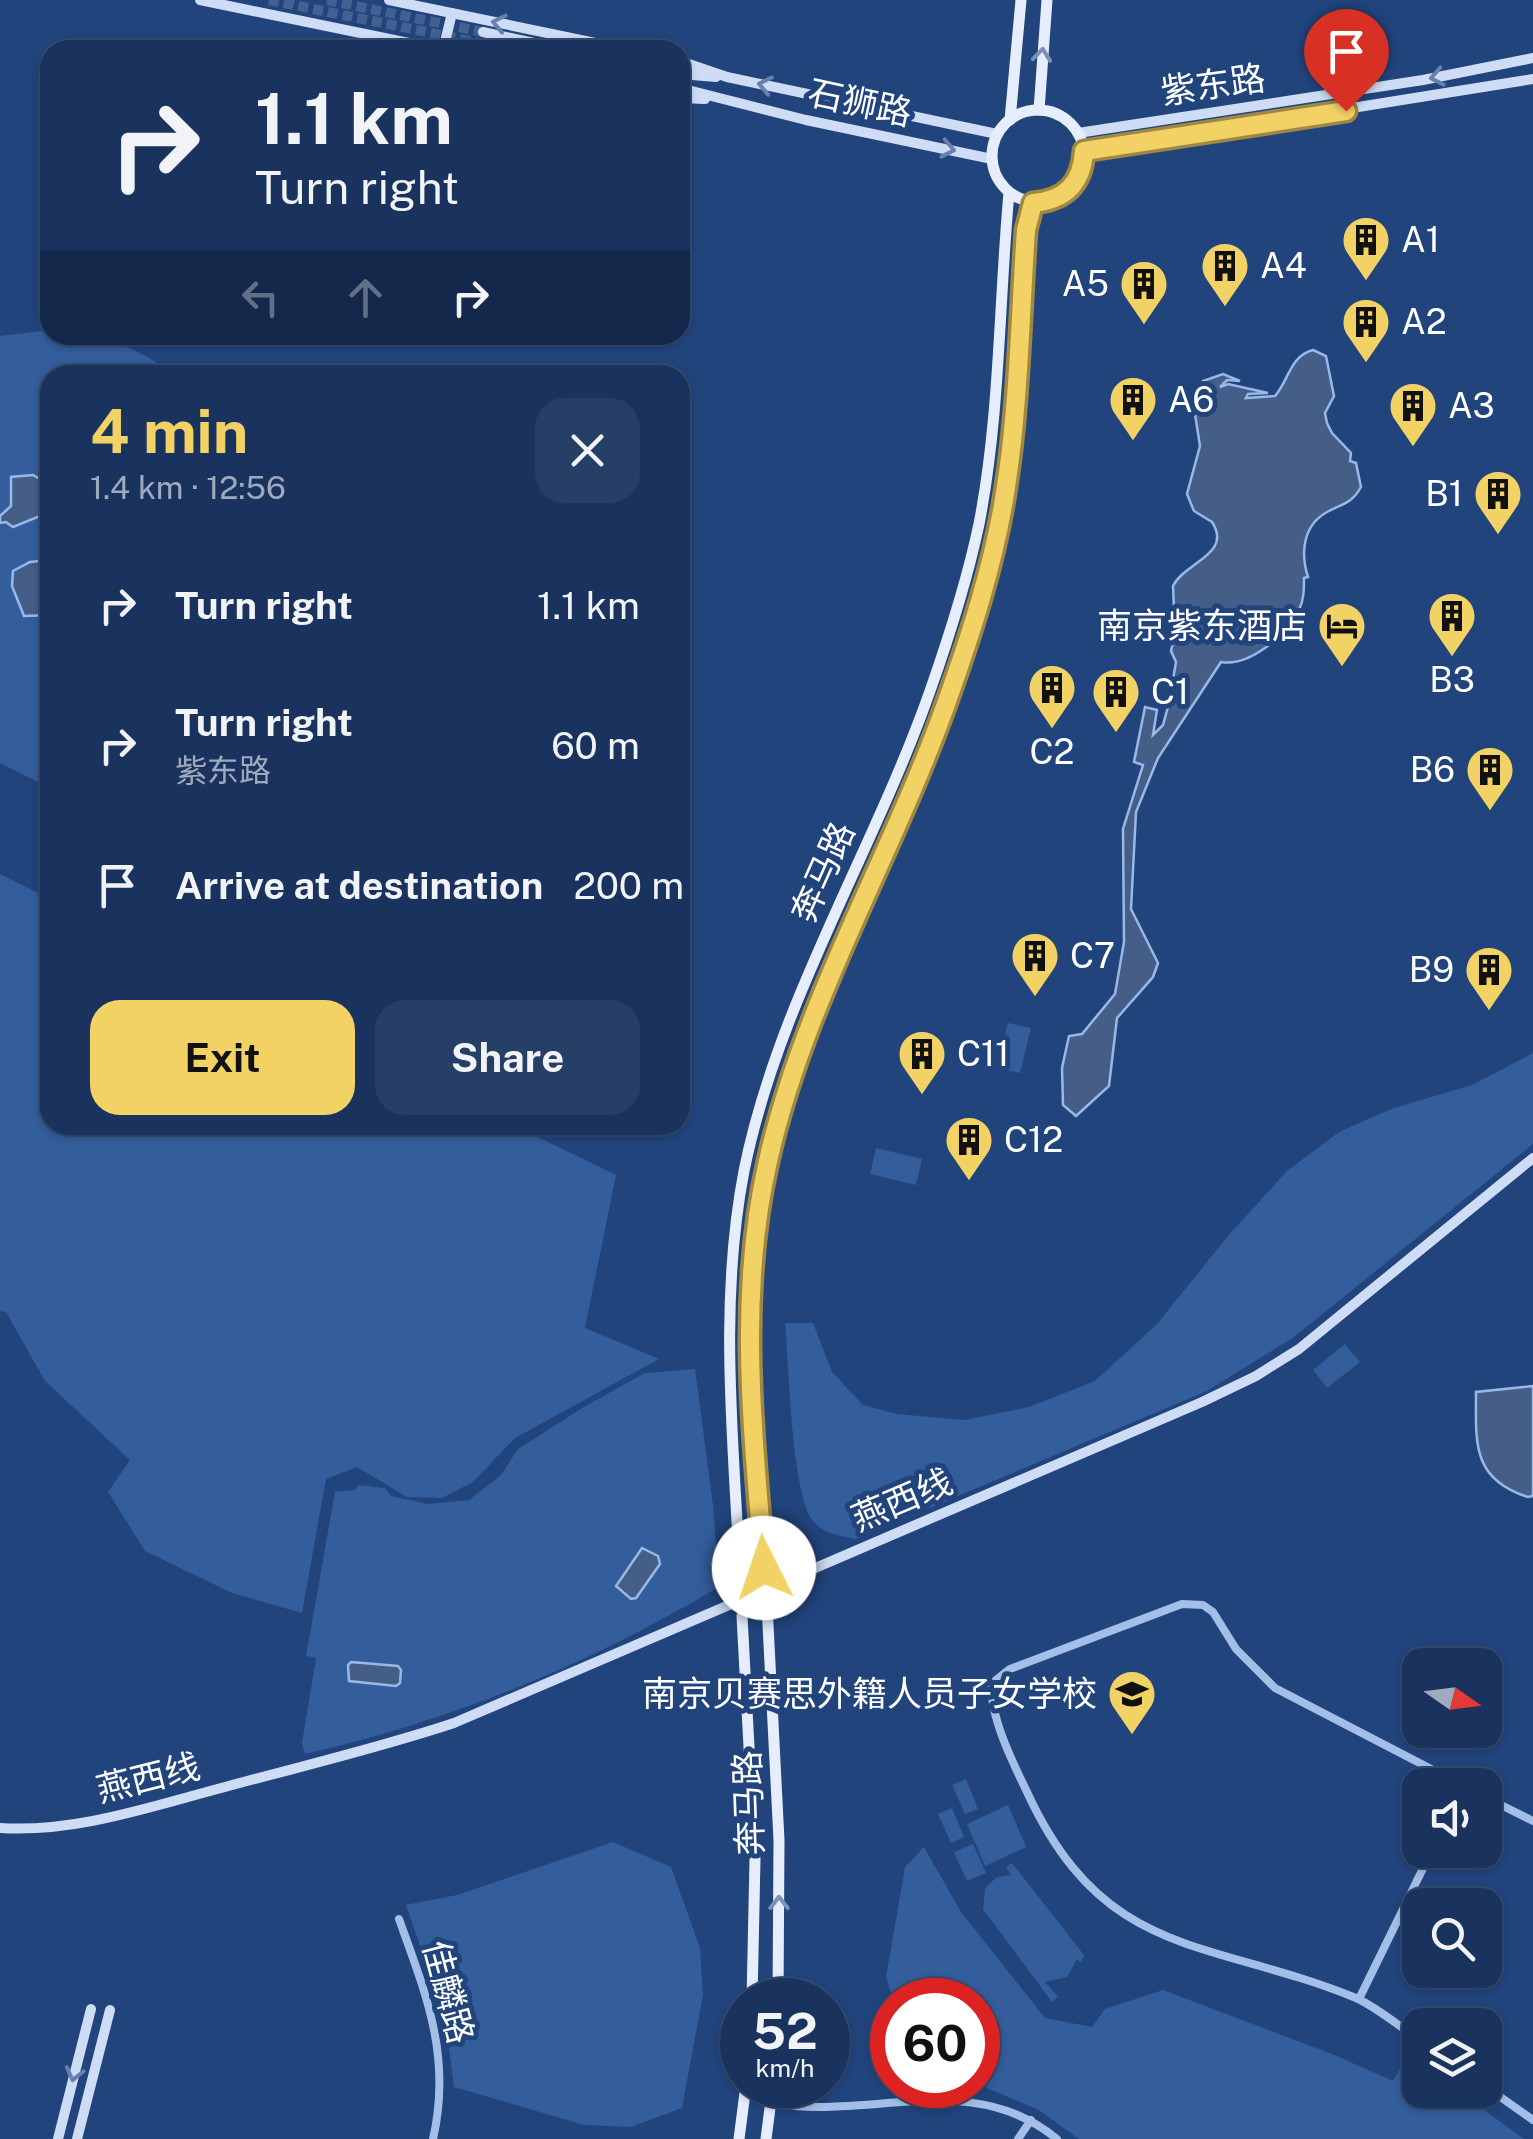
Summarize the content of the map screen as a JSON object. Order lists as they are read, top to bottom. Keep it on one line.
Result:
{"streets":{"main road":["紫东路","石狮路","奔马路","燕西线"],"street":["佳麟路"]},"crossings":[["紫东路","石狮路"],["紫东路","奔马路"],["石狮路","奔马路"]],"places":{"building":["A1","A4","A5","A2","A6","A3","B1","B3","C2","C1","B6","C7","B9","C11","C12"],"hotel":["南京紫东酒店"],"school or university":["南京贝赛思外籍人员子女学校"]},"north":"right","page":{"turn":["1.1 km","Turn right"],"heading":["4 min","1.4 km · 12:56"],"list":[{"name":"Turn right","value":"1.1 km"},{"name":"Turn right","note":"紫东路","value":"60 m"},{"name":"Arrive at destination","value":"200 m"}],"buttons":["Exit","Share"],"speed":"52 km/h","limit":"60"}}
